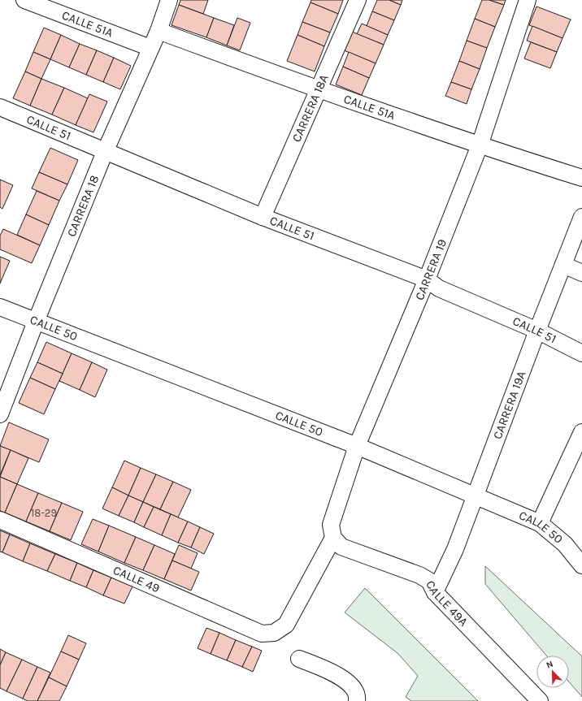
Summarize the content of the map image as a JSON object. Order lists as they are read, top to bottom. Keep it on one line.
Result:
{"streets":{"street":["CALLE 51A","CARRERA 18A","CALLE 51","CARRERA 18","CARRERA 19","CALLE 50","CARRERA 19A","CALLE 49","CALLE 49A"]},"crossings":[["CALLE 51A","CARRERA 18A"],["CALLE 51A","CARRERA 18"],["CALLE 51A","CARRERA 19"],["CARRERA 18A","CALLE 51"],["CALLE 51","CARRERA 18"],["CALLE 51","CARRERA 19"],["CALLE 51","CARRERA 19A"],["CARRERA 18","CALLE 50"],["CARRERA 19","CALLE 50"],["CARRERA 19","CALLE 49"],["CARRERA 19","CALLE 49A"],["CALLE 50","CARRERA 19A"],["CARRERA 19A","CALLE 49A"],["CALLE 49","CALLE 49A"]],"house_numbers":["18-29"],"north":"top left"}
